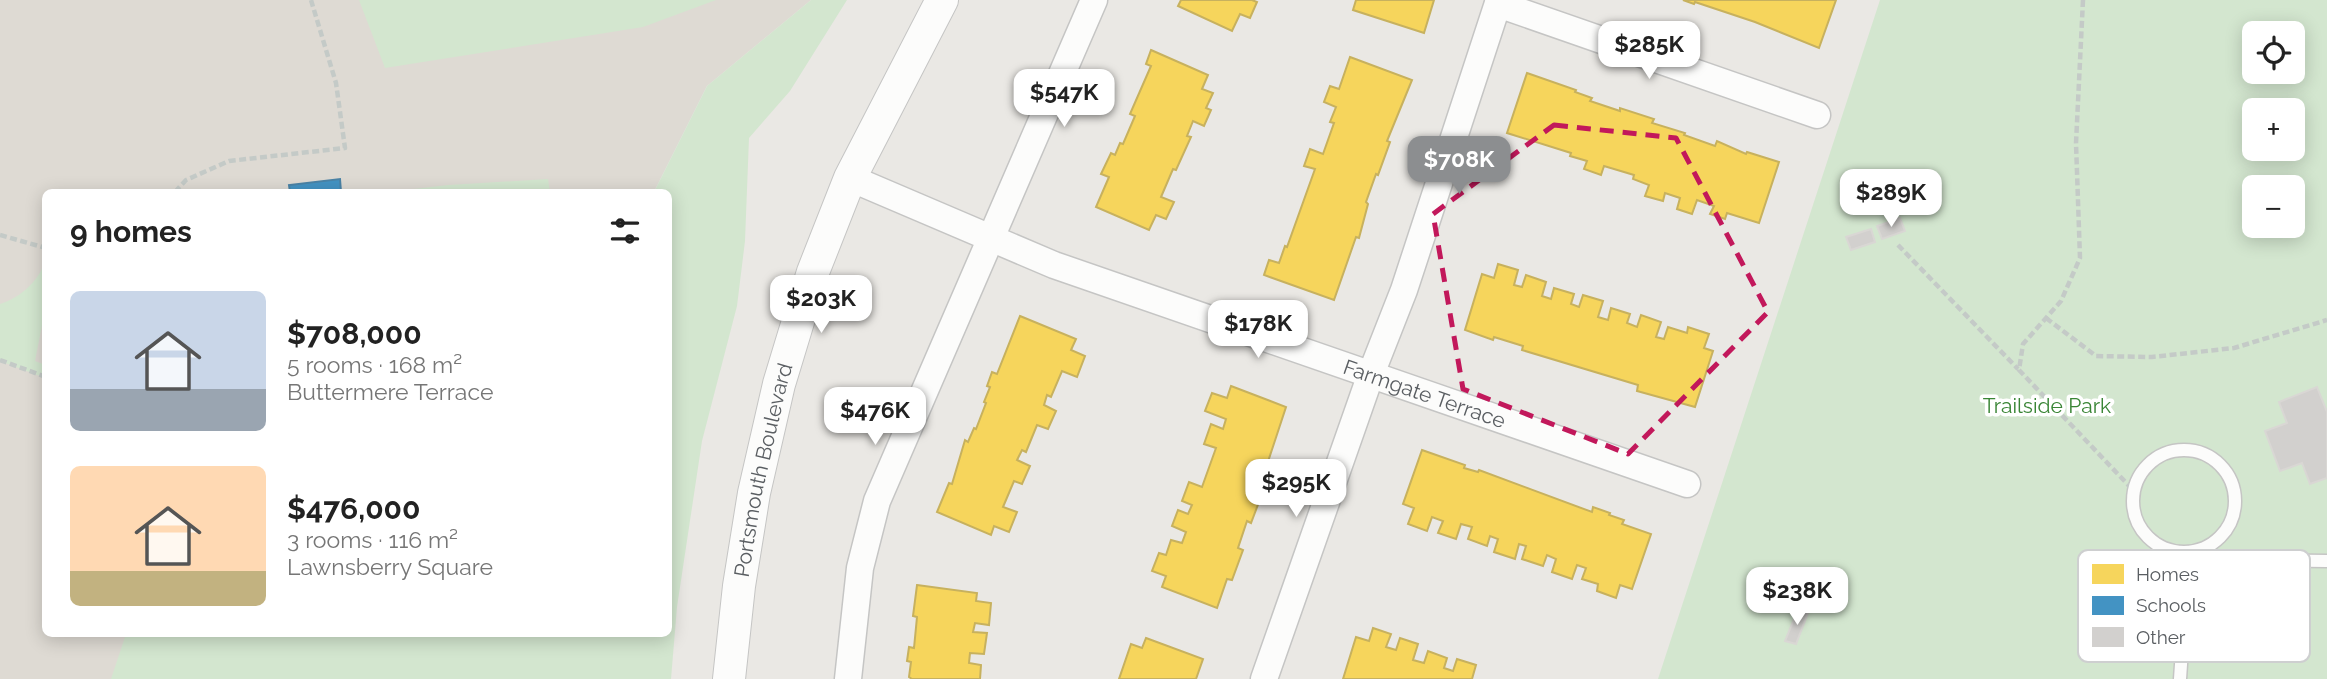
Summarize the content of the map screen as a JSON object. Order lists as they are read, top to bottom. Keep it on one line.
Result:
{"streets":{"street":["Farmgate Terrace","Portsmouth Boulevard"]},"crossings":[["Farmgate Terrace","Portsmouth Boulevard"]],"parks":["Trailside Park"],"legend":["Homes","Schools","Other"],"page":{"map_buttons":["+","−"],"price":["$285K","$547K","$708K","$289K","$203K","$178K","$476K","$295K","$238K"],"heading":"9 homes","list":[{"name":"$708,000","note":"5 rooms · 168 m² · Buttermere Terrace"},{"name":"$476,000","note":"3 rooms · 116 m² · Lawnsberry Square"}]}}
